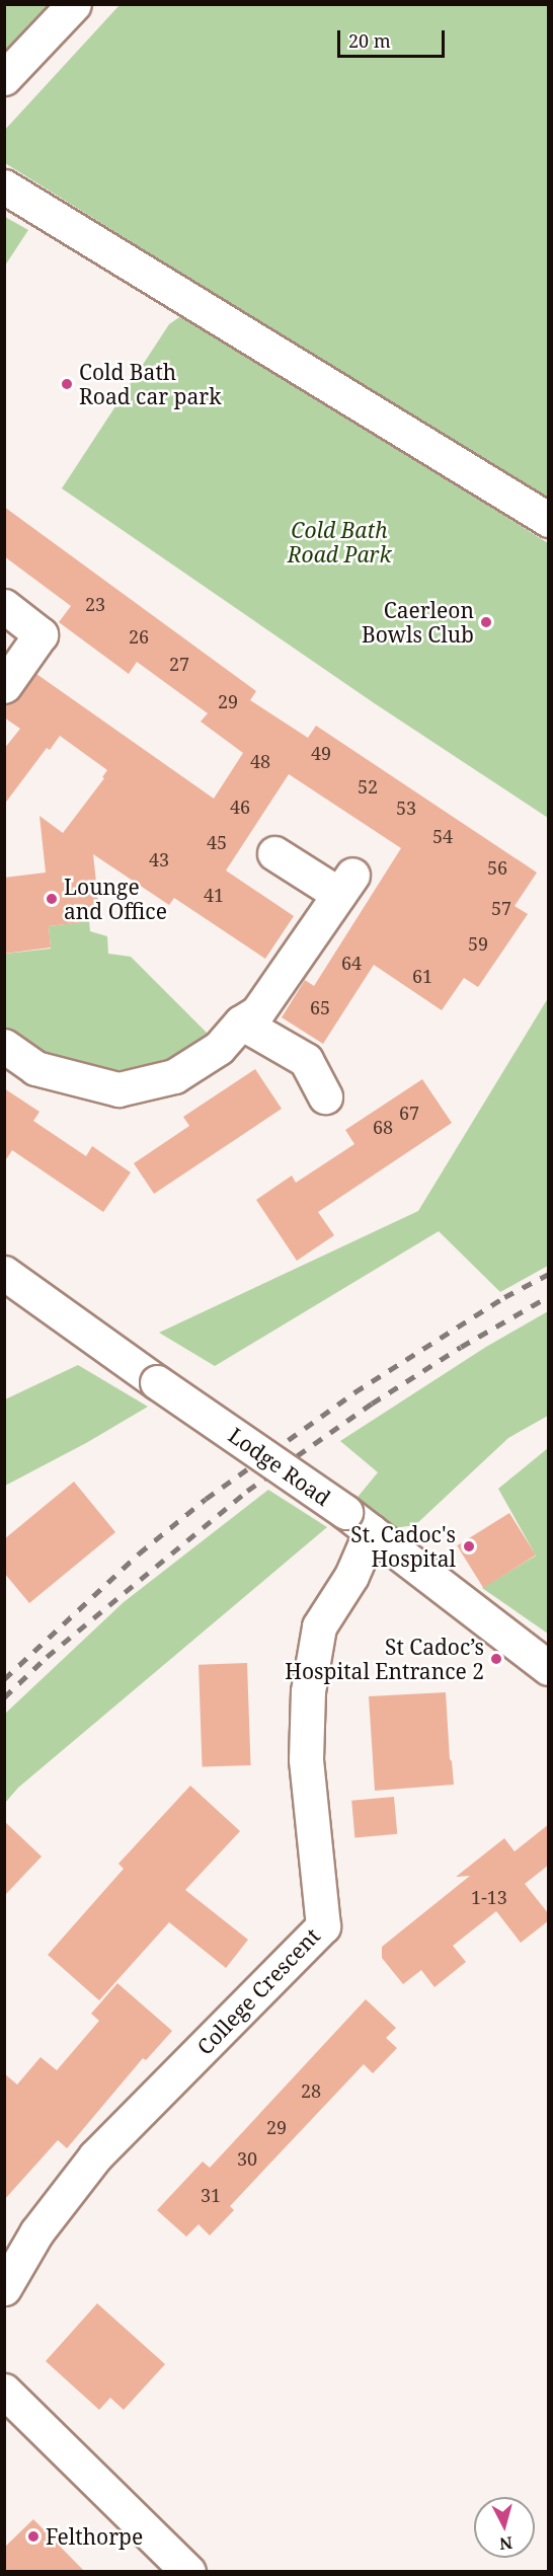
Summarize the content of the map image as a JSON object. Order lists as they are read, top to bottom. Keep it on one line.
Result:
{"streets":{"street":["Lodge Road","College Crescent"]},"crossings":[["Lodge Road","College Crescent"]],"parks":["Cold Bath Road Park"],"places":["Cold Bath Road car park","Caerleon Bowls Club","Lounge and Office","St. Cadoc's Hospital","St Cadoc’s Hospital Entrance 2","Felthorpe"],"house_numbers":["23","26","27","29","49","48","52","46","53","54","45","43","56","41","57","59","64","61","65","67","68","1-13","28","29","30","31"],"scale_bar":"20 m","north":"bottom"}
